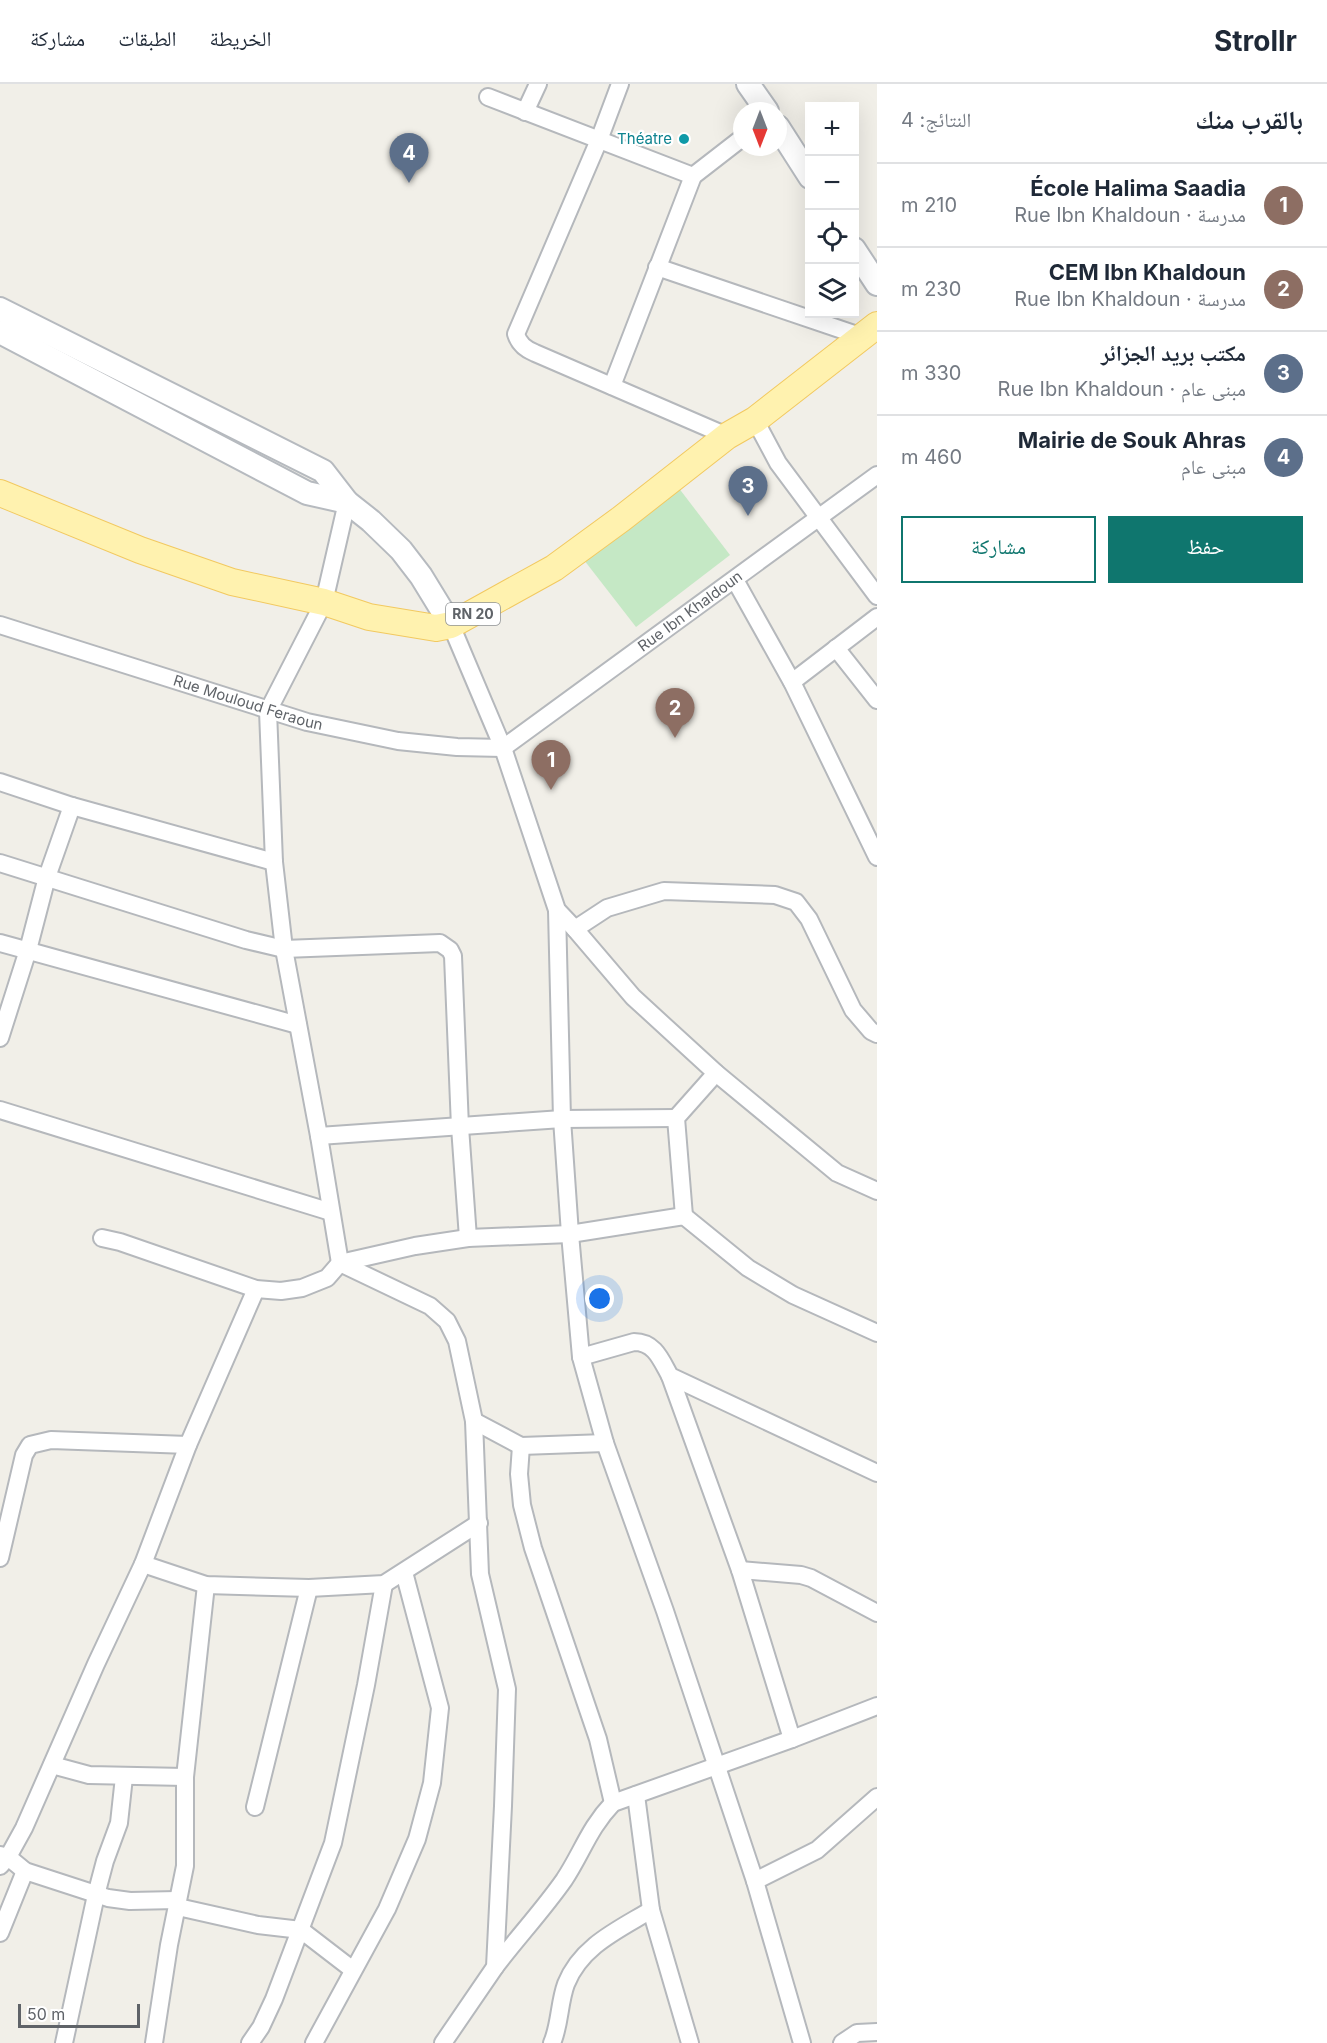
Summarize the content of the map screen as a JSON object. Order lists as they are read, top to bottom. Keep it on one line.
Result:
{"streets":{"main road":["RN 20"],"street":["Rue Ibn Khaldoun","Rue Mouloud Feraoun"]},"crossings":[["Rue Ibn Khaldoun","Rue Mouloud Feraoun"]],"places":["Théatre"],"scale_bar":"50 m","north":"bottom","page":{"header":"Strollr","nav":["الخريطة","الطبقات","مشاركة"],"heading":["بالقرب منك","النتائج: 4"],"map_buttons":["+","−"],"pins":["4","3","2","1"],"list":[{"mark":"1","name":"École Halima Saadia","note":"مدرسة · Rue Ibn Khaldoun","value":"210 m"},{"mark":"2","name":"CEM Ibn Khaldoun","note":"مدرسة · Rue Ibn Khaldoun","value":"230 m"},{"mark":"3","name":"مكتب بريد الجزائر","note":"مبنى عام · Rue Ibn Khaldoun","value":"330 m"},{"mark":"4","name":"Mairie de Souk Ahras","note":"مبنى عام","value":"460 m"}],"buttons":["حفظ","مشاركة"],"scale":"50 m"}}
